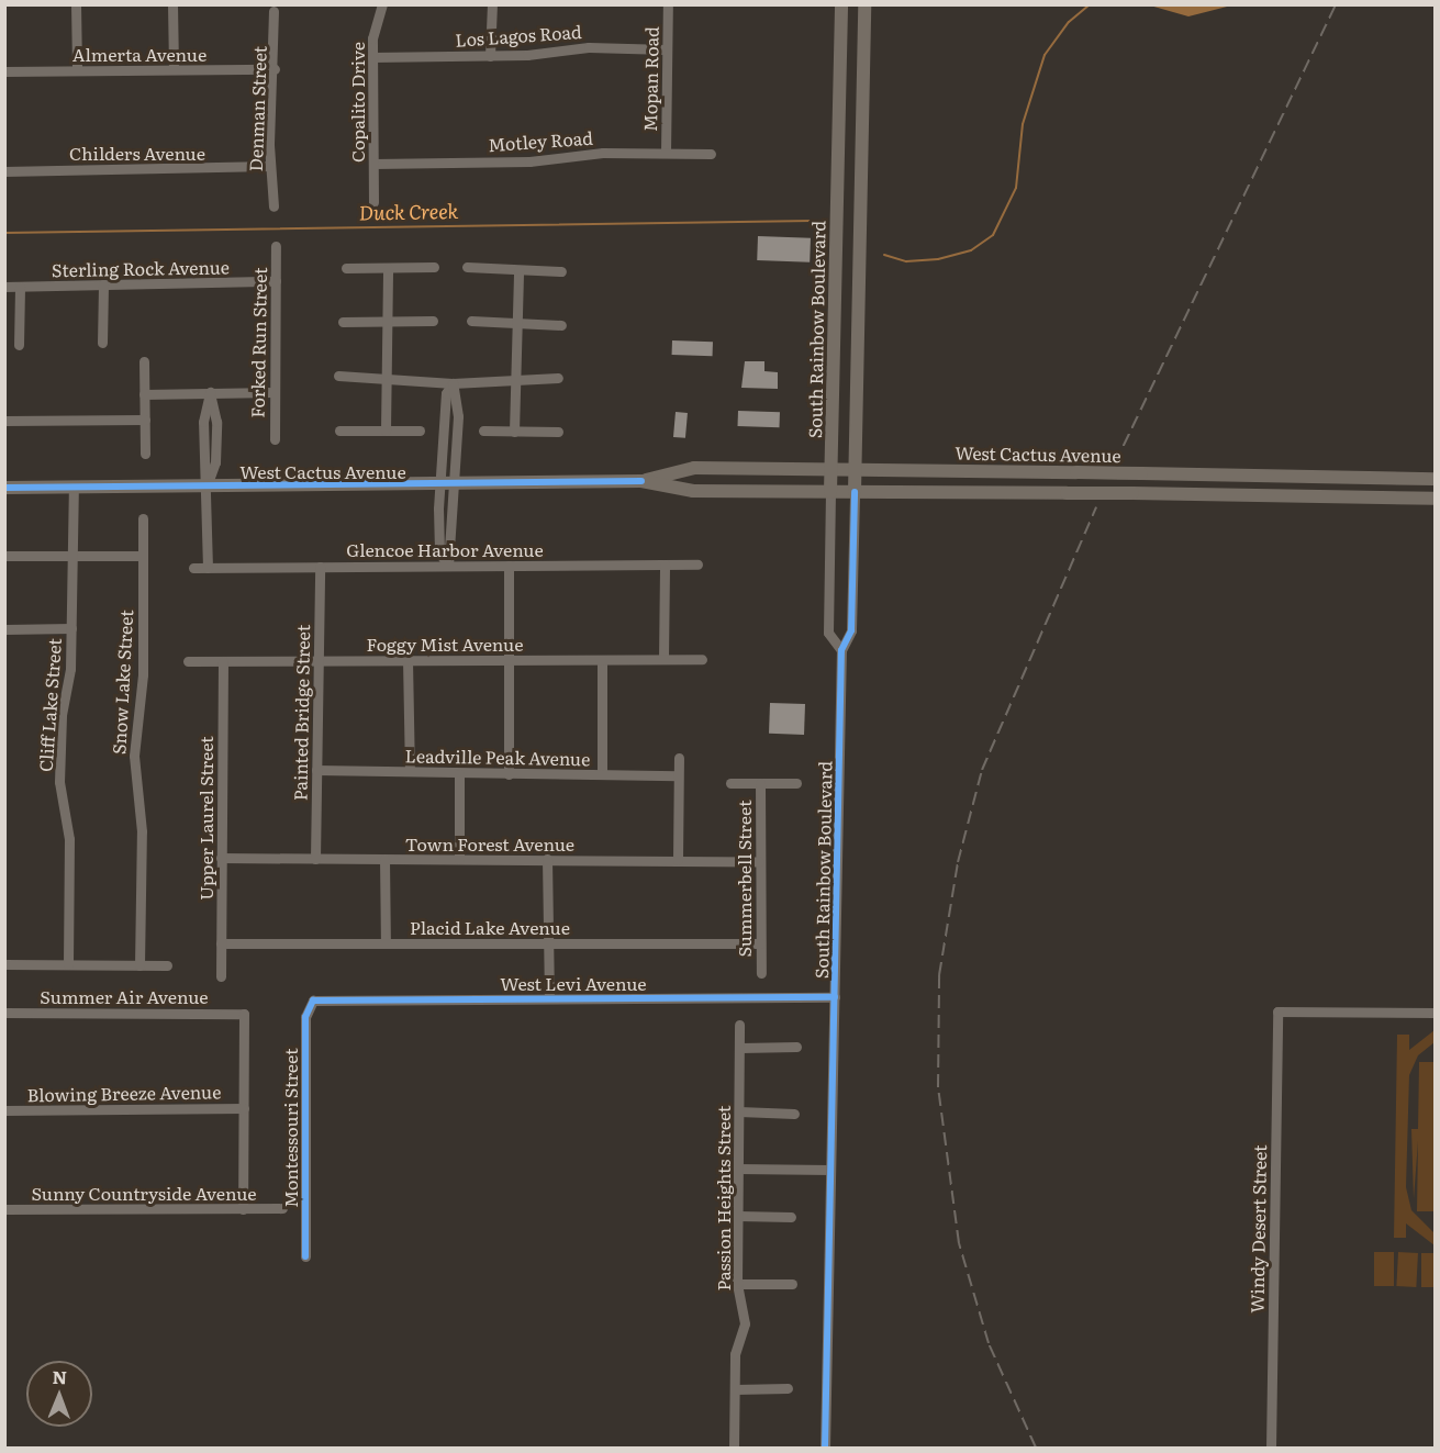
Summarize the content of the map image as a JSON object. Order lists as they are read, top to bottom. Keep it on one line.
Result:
{"streets":{"main road":["South Rainbow Boulevard","West Cactus Avenue"],"street":["Los Lagos Road","Almerta Avenue","Mopan Road","Copalito Drive","Denman Street","Motley Road","Childers Avenue","Sterling Rock Avenue","Forked Run Street","Glencoe Harbor Avenue","Foggy Mist Avenue","Snow Lake Street","Cliff Lake Street","Painted Bridge Street","Leadville Peak Avenue","Upper Laurel Street","Town Forest Avenue","Summerbell Street","Placid Lake Avenue","West Levi Avenue","Summer Air Avenue","Blowing Breeze Avenue","Montessouri Street","Sunny Countryside Avenue","Passion Heights Street","Windy Desert Street"]},"crossings":[["Los Lagos Road","Mopan Road"],["Los Lagos Road","Copalito Drive"],["Almerta Avenue","Denman Street"],["Mopan Road","Motley Road"],["Copalito Drive","Motley Road"],["Denman Street","Childers Avenue"],["Sterling Rock Avenue","Forked Run Street"],["South Rainbow Boulevard","West Cactus Avenue"],["South Rainbow Boulevard","West Levi Avenue"],["West Cactus Avenue","Cliff Lake Street"],["Glencoe Harbor Avenue","Painted Bridge Street"],["Foggy Mist Avenue","Painted Bridge Street"],["Foggy Mist Avenue","Upper Laurel Street"],["Painted Bridge Street","Leadville Peak Avenue"],["Painted Bridge Street","Town Forest Avenue"],["Upper Laurel Street","Town Forest Avenue"],["Upper Laurel Street","Placid Lake Avenue"],["Town Forest Avenue","Summerbell Street"],["Summerbell Street","Placid Lake Avenue"],["West Levi Avenue","Montessouri Street"],["Summer Air Avenue","Blowing Breeze Avenue"]],"water":["Duck Creek"],"north":"top"}
